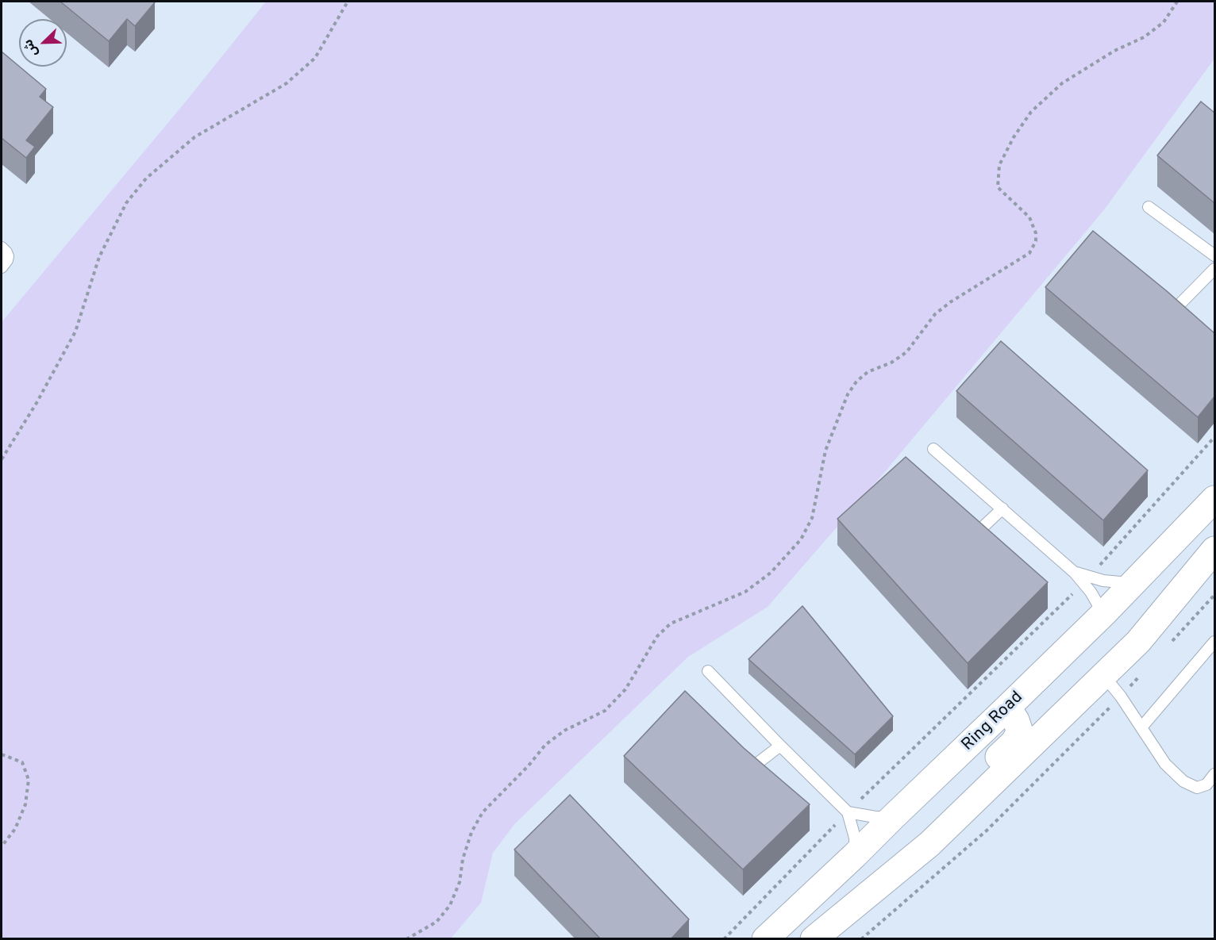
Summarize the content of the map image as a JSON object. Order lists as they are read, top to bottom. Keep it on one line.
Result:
{"streets":{"street":["Ring Road"]},"north":"bottom left"}
